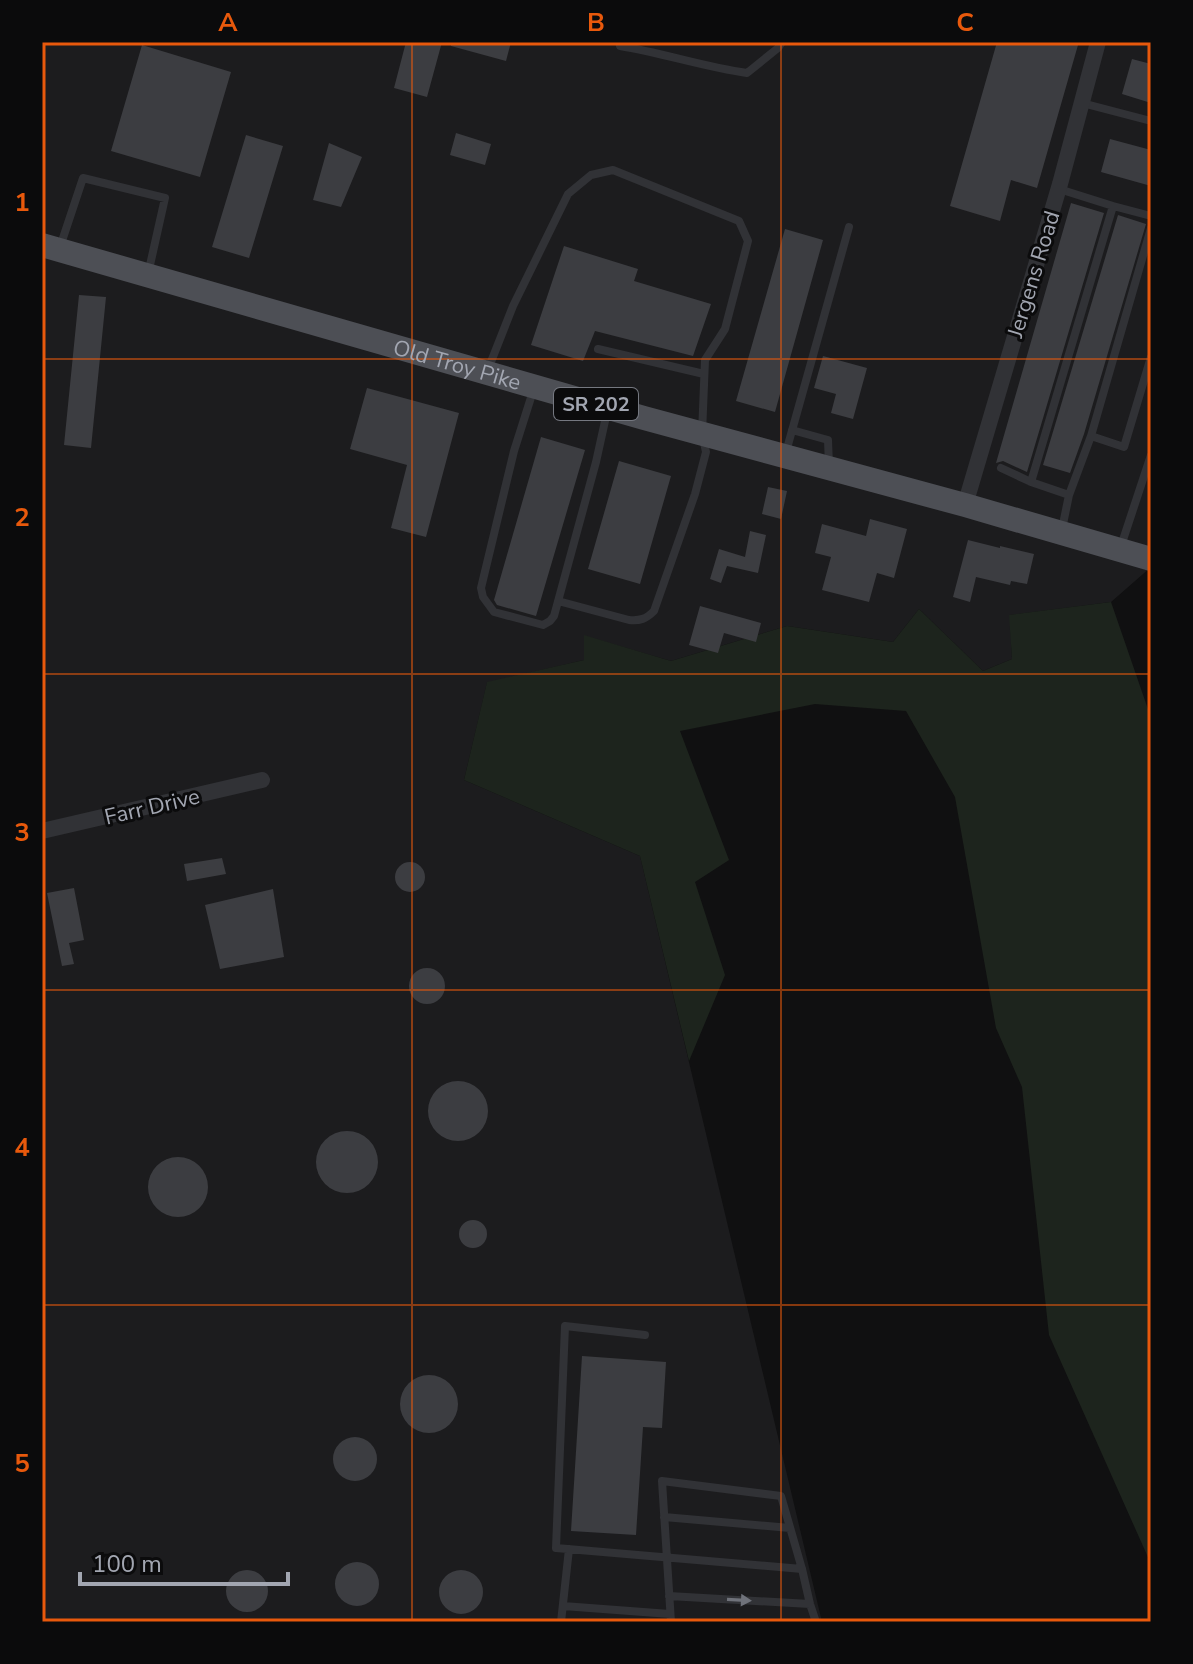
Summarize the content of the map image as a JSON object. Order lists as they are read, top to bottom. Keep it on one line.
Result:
{"streets":{"main road":["Old Troy Pike","SR 202"],"street":["Jergens Road","Farr Drive"]},"crossings":[["Jergens Road","Old Troy Pike"]],"scale_bar":"100 m","grid":{"columns":["A","B","C"],"rows":["1","2","3","4","5"]}}
